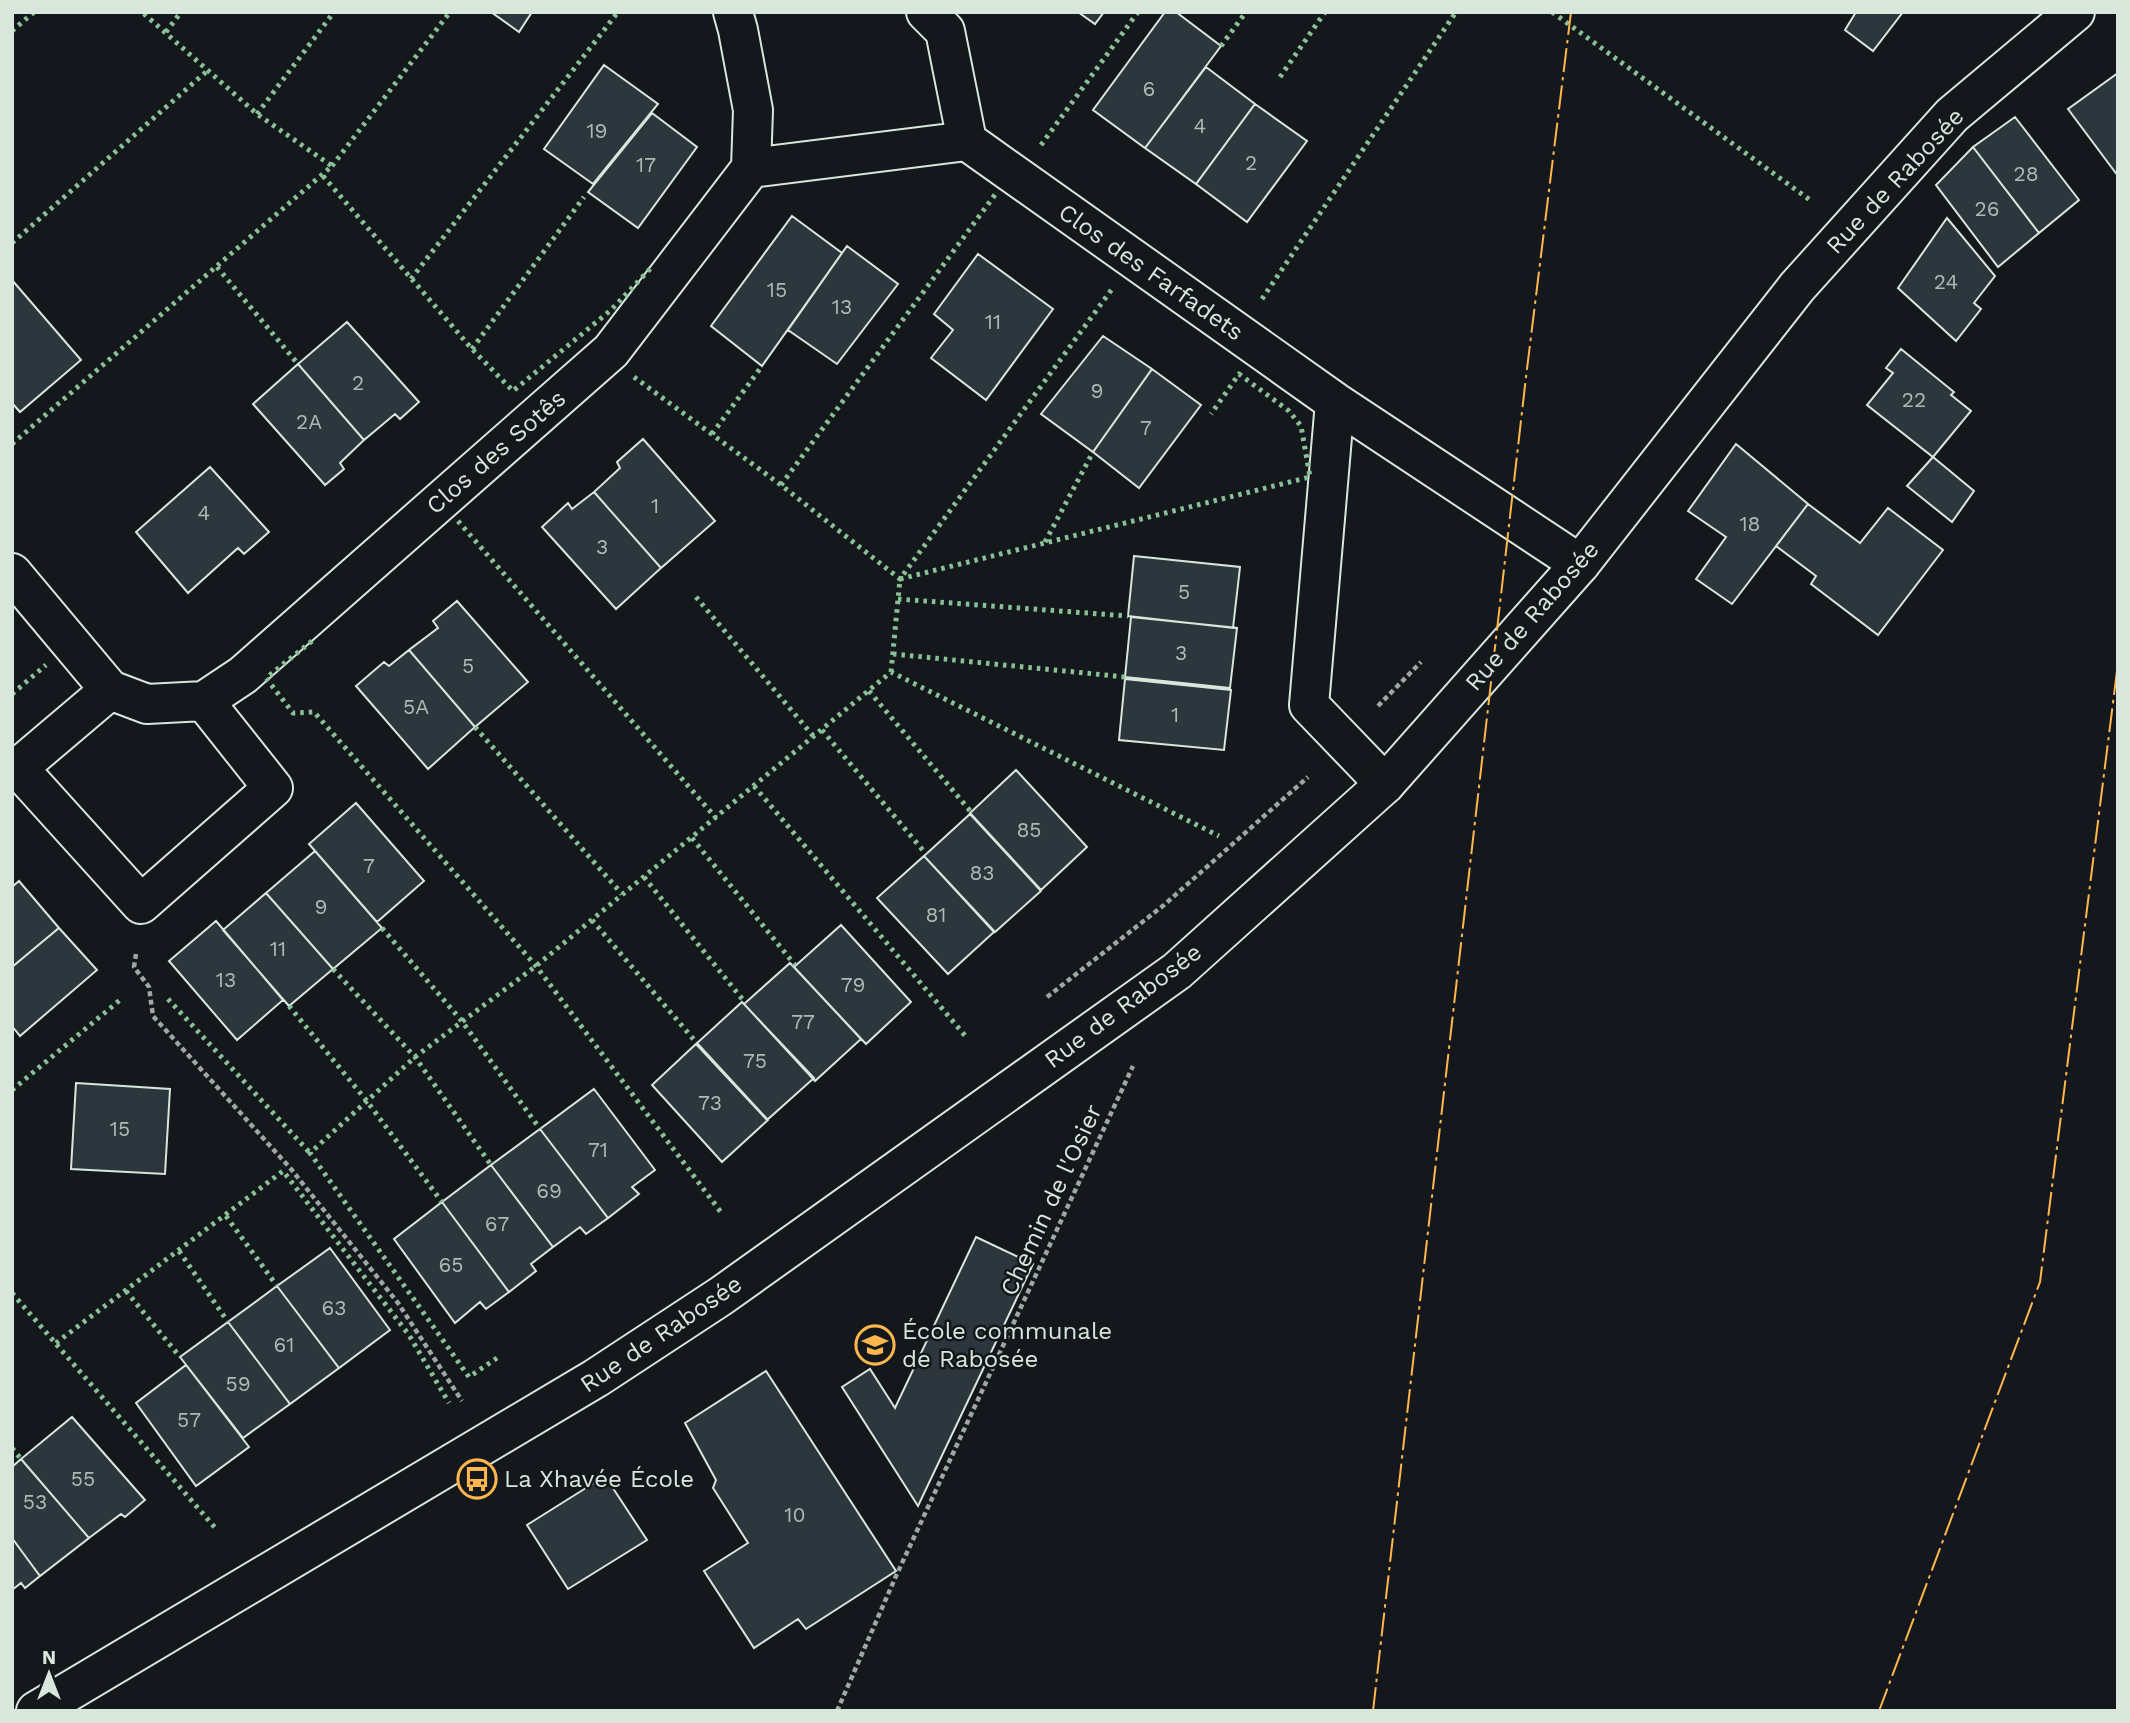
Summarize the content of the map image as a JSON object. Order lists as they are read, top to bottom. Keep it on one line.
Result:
{"streets":{"street":["Rue de Rabosée","Clos des Farfadets","Clos des Sotês"],"path":["Chemin de l'Osier"]},"crossings":[["Rue de Rabosée","Clos des Farfadets"]],"places":{"school or university":["École communale de Rabosée"],"bus stop":["La Xhavée École"]},"house_numbers":["6","4","19","2","17","28","26","24","15","13","11","2","9","22","2A","7","1","4","18","3","5","3","5","5A","1","85","7","83","9","81","11","13","79","77","75","73","15","71","69","67","65","63","61","59","57","55","53","10"],"north":"top"}
